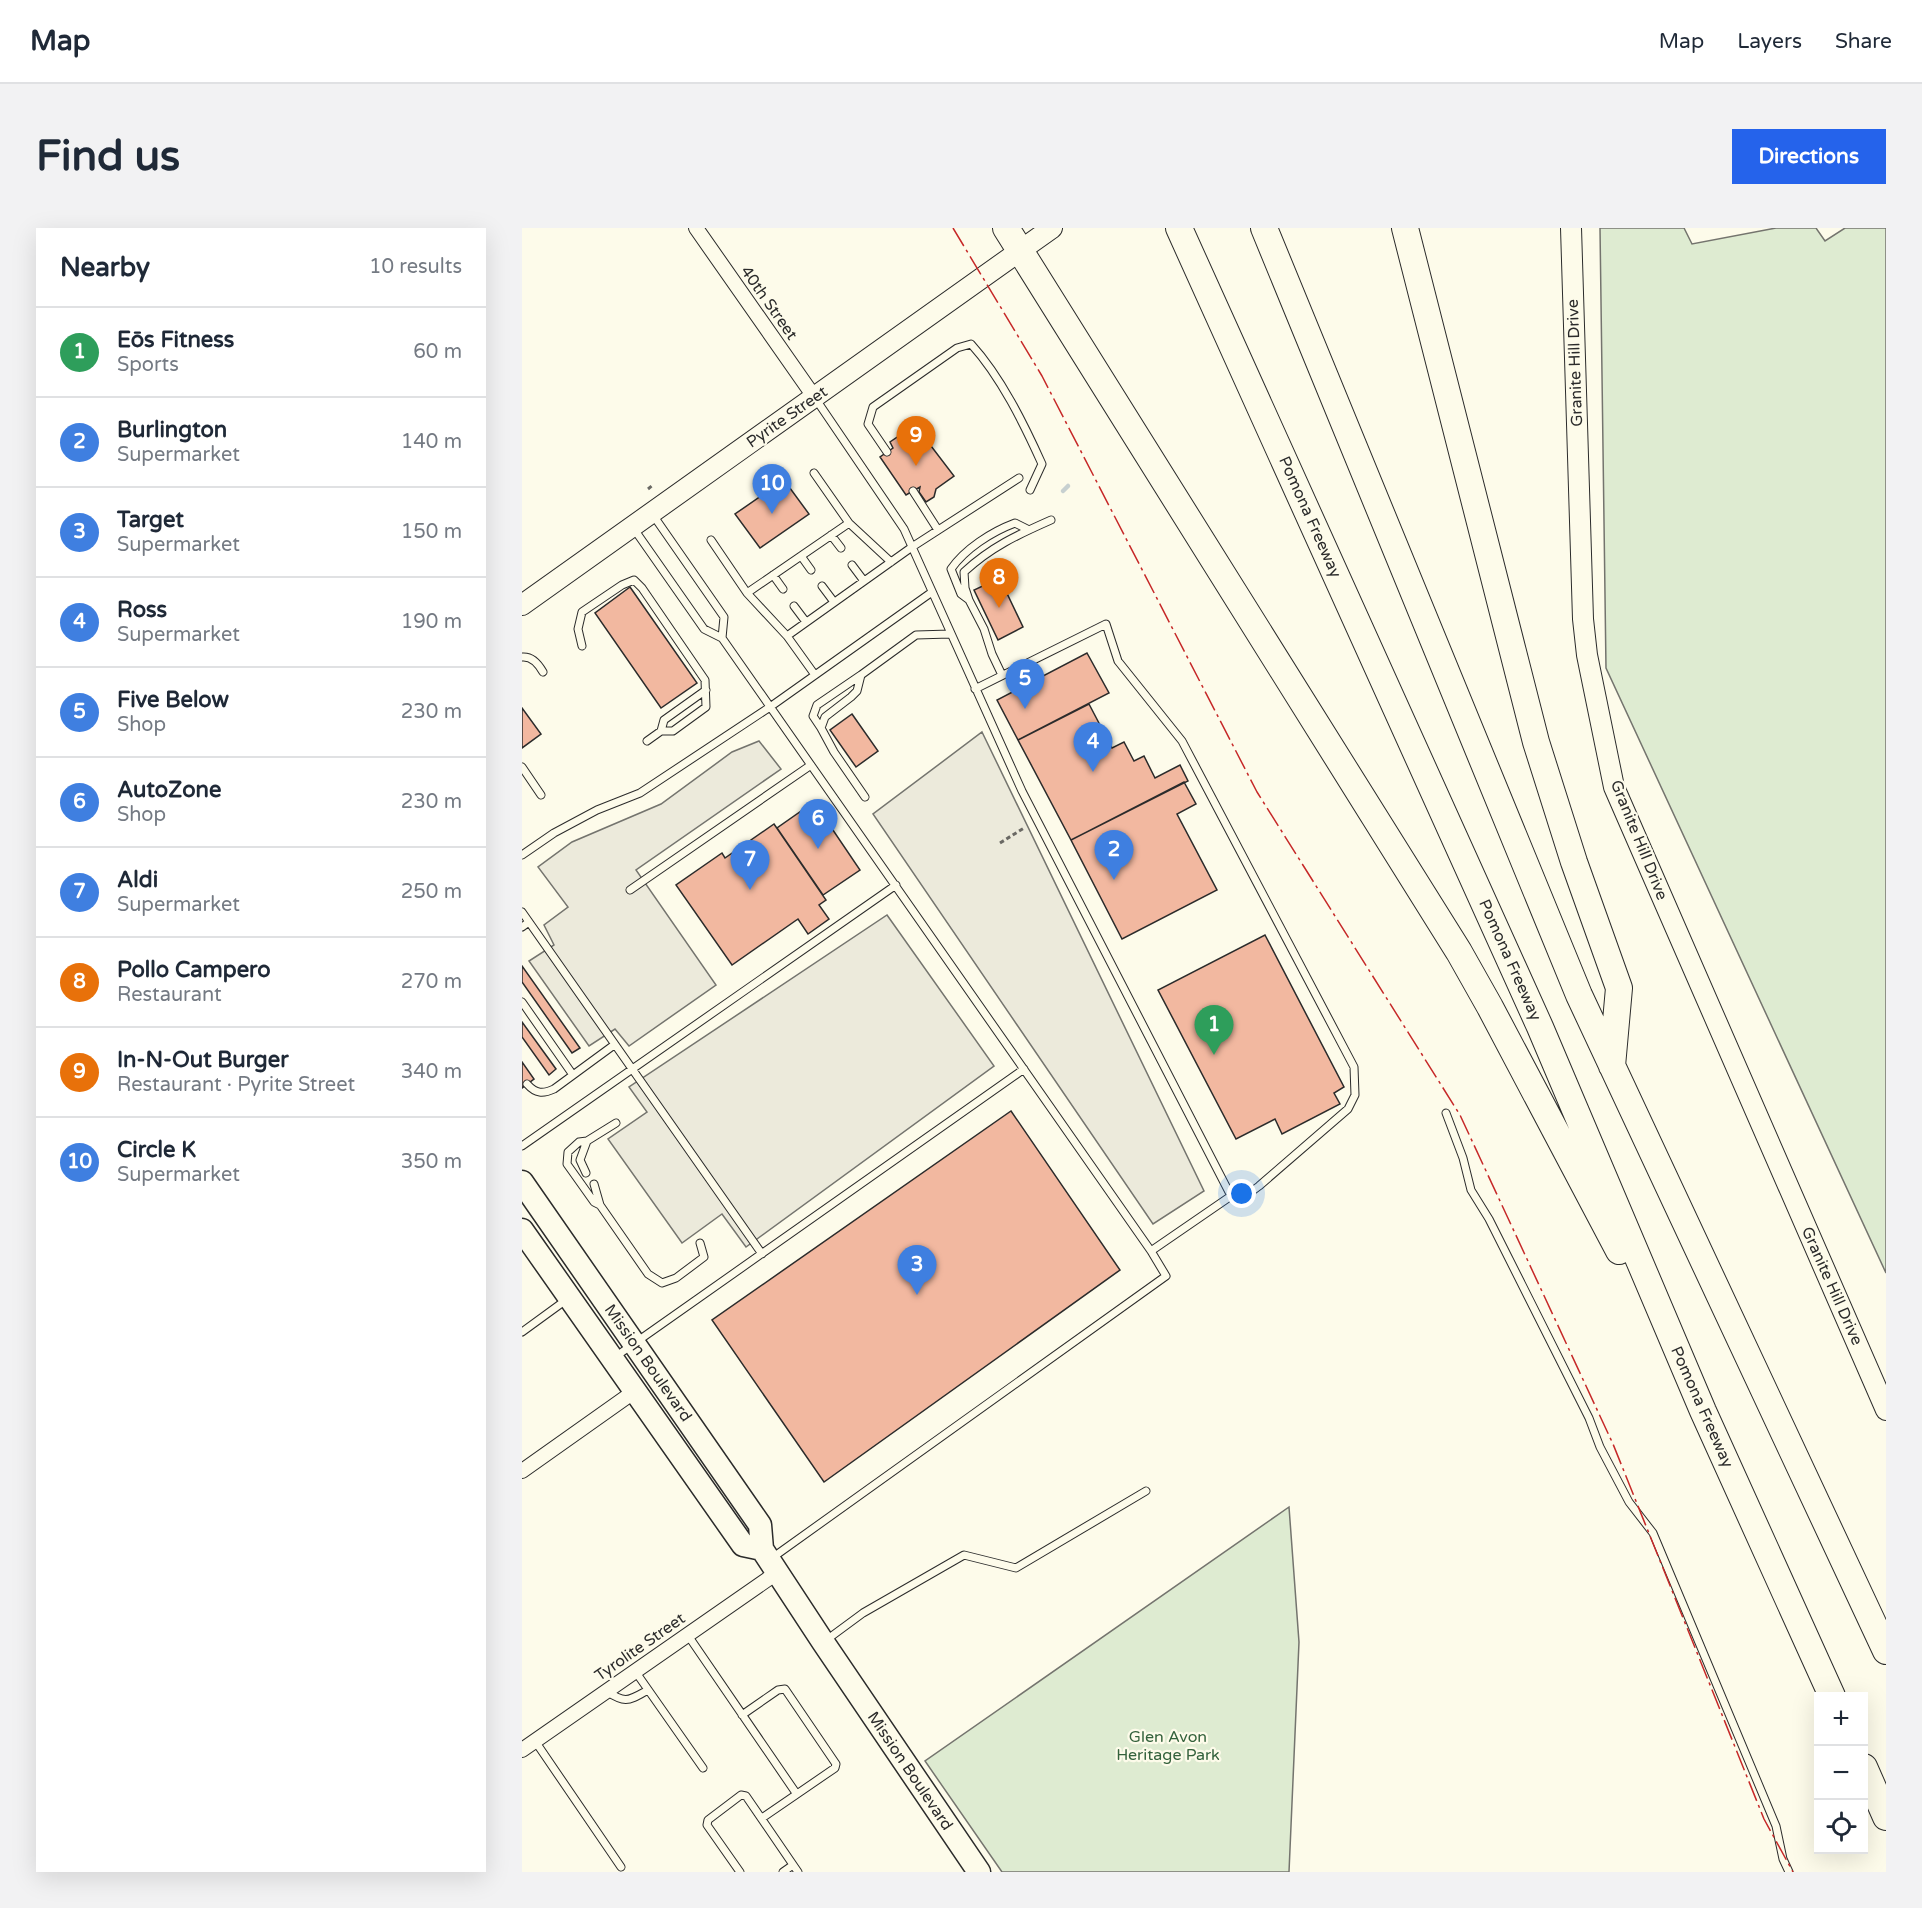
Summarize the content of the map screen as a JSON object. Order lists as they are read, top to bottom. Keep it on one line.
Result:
{"streets":{"highway":["Pomona Freeway"],"main road":["Mission Boulevard"],"street":["40th Street","Granite Hill Drive","Pyrite Street","Tyrolite Street"]},"crossings":[["40th Street","Pyrite Street"],["Mission Boulevard","Tyrolite Street"]],"parks":["Glen Avon Heritage Park"],"page":{"header":"Map","nav":["Map","Layers","Share"],"buttons":"Directions","title":"Find us","heading":["Nearby","10 results"],"list":[{"mark":"1","name":"Eōs Fitness","note":"Sports","value":"60 m"},{"mark":"2","name":"Burlington","note":"Supermarket","value":"140 m"},{"mark":"3","name":"Target","note":"Supermarket","value":"150 m"},{"mark":"4","name":"Ross","note":"Supermarket","value":"190 m"},{"mark":"5","name":"Five Below","note":"Shop","value":"230 m"},{"mark":"6","name":"AutoZone","note":"Shop","value":"230 m"},{"mark":"7","name":"Aldi","note":"Supermarket","value":"250 m"},{"mark":"8","name":"Pollo Campero","note":"Restaurant","value":"270 m"},{"mark":"9","name":"In-N-Out Burger","note":"Restaurant · Pyrite Street","value":"340 m"},{"mark":"10","name":"Circle K","note":"Supermarket","value":"350 m"}],"pins":["9","10","8","5","4","6","2","7","1","3"],"map_buttons":["+","−"]}}
